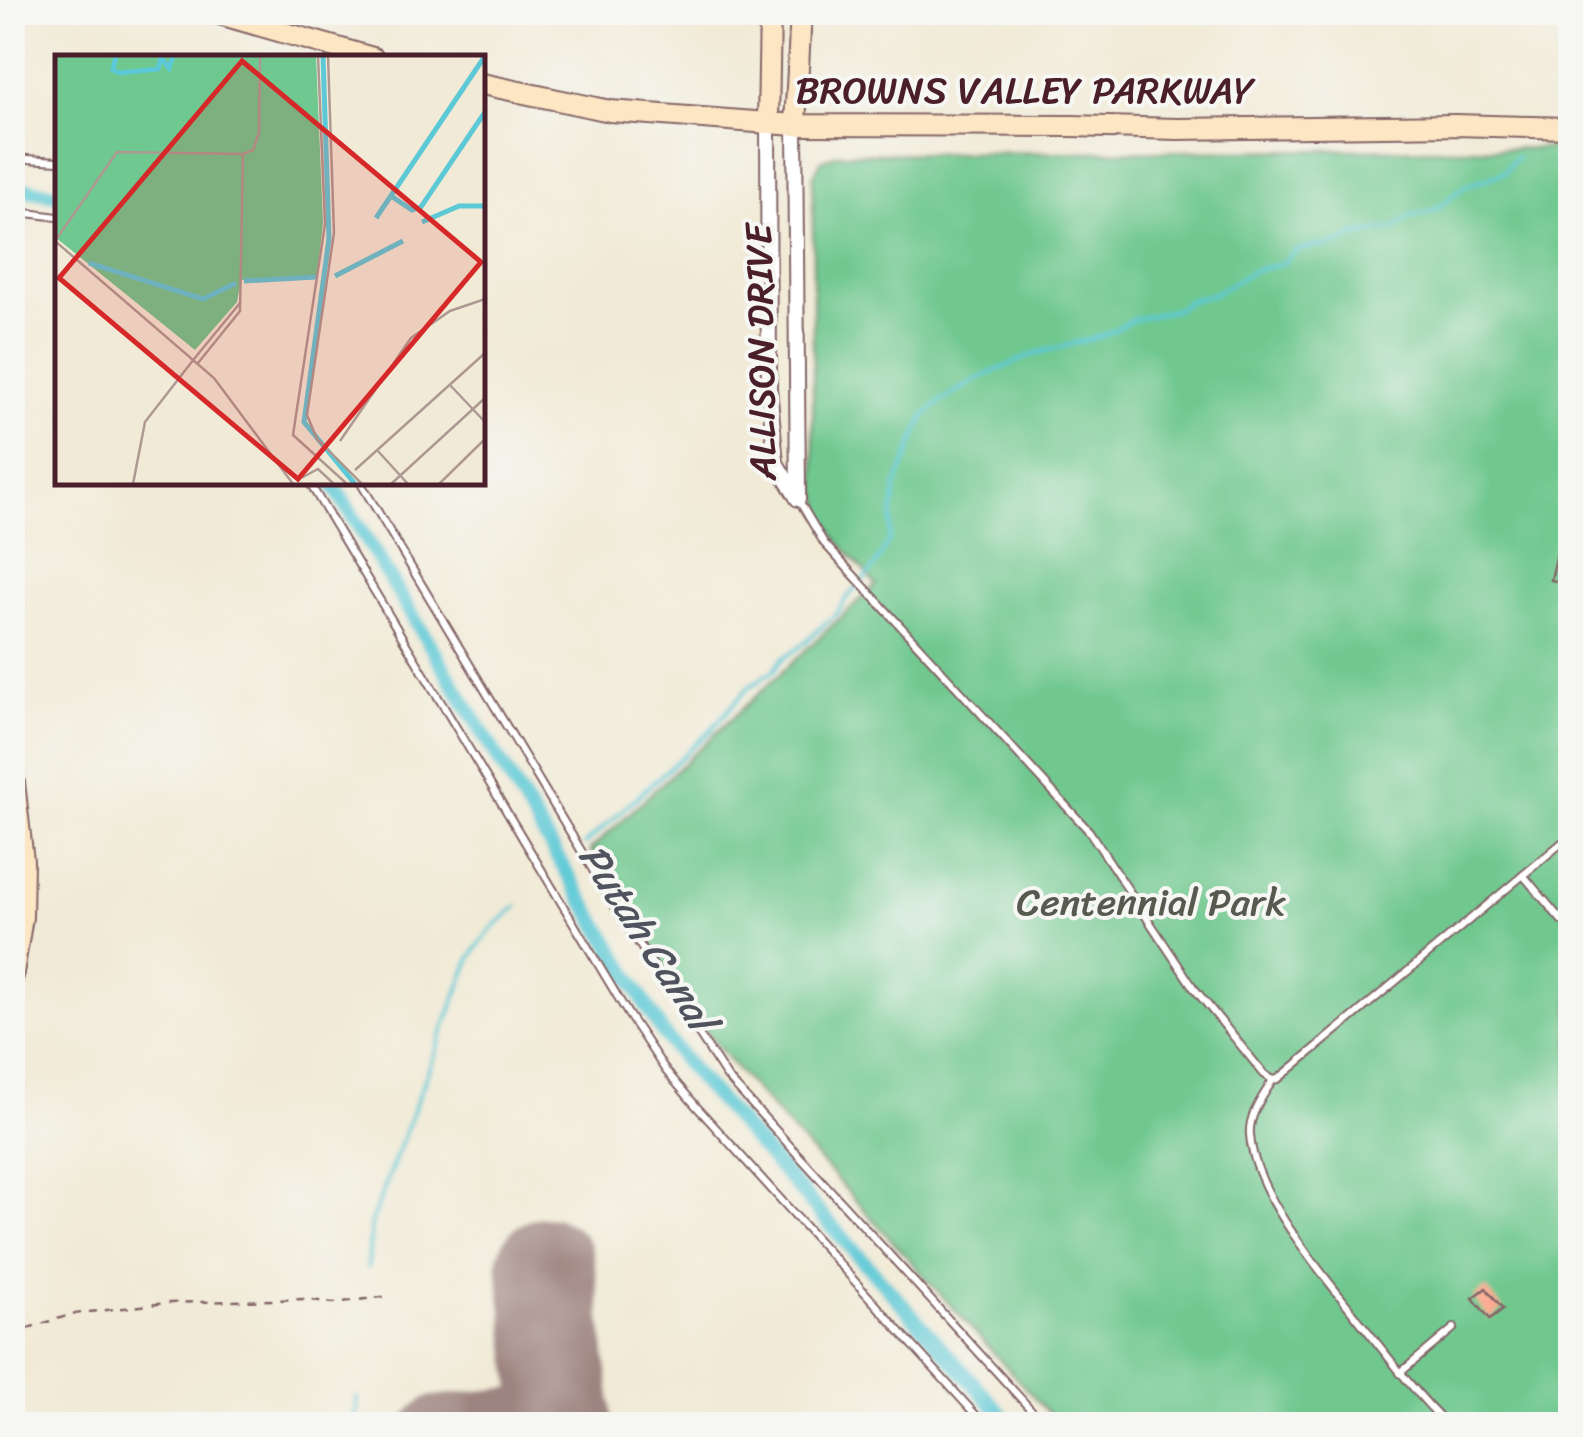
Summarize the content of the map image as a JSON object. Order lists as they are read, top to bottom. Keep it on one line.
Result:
{"streets":{"main road":["BROWNS VALLEY PARKWAY","ALLISON DRIVE"]},"crossings":[["BROWNS VALLEY PARKWAY","ALLISON DRIVE"]],"water":["Putah Canal"],"parks":["Centennial Park"]}
